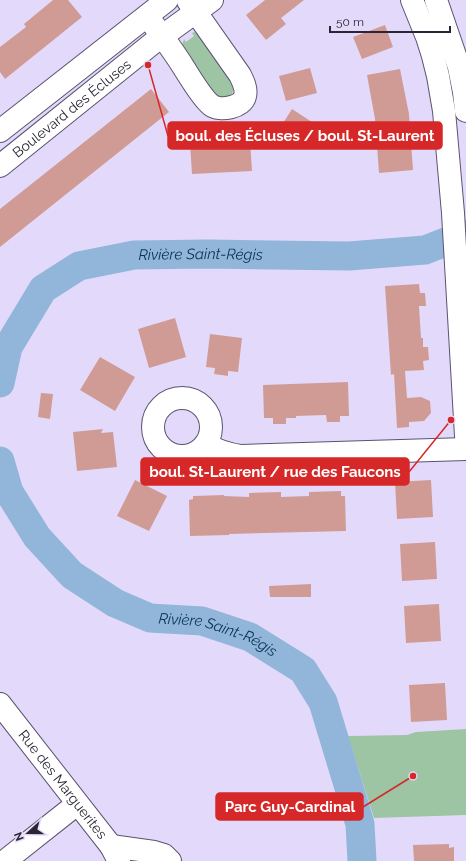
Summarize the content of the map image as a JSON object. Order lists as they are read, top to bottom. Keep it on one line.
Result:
{"streets":{"street":["Boulevard des Écluses","Rue des Marguerites"]},"water":["Rivière Saint-Régis"],"places":["boul. des Écluses / boul. St-Laurent","boul. St-Laurent / rue des Faucons","Parc Guy-Cardinal"],"scale_bar":"50 m","north":"left"}
